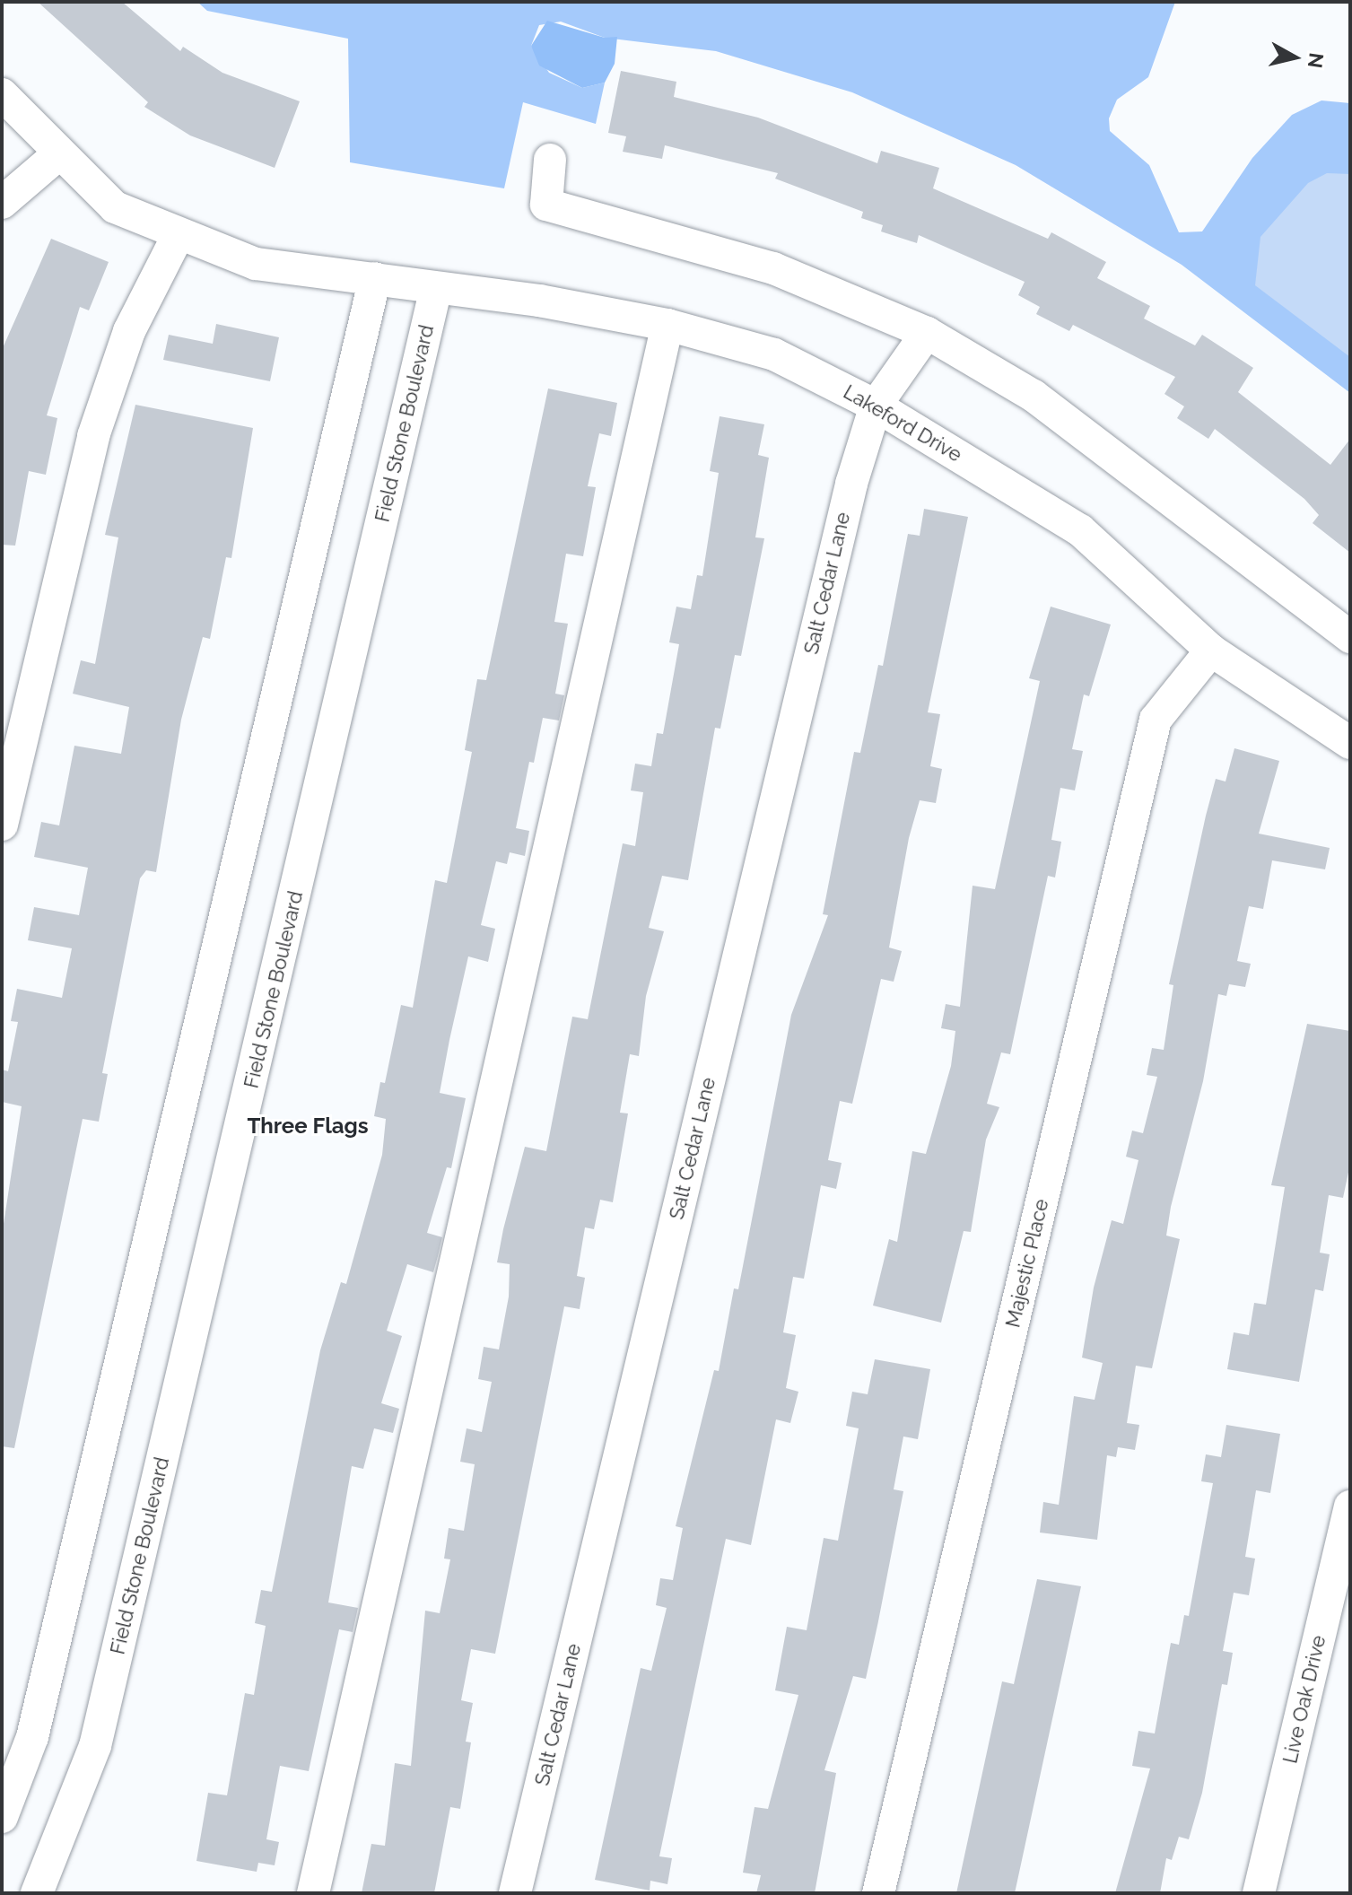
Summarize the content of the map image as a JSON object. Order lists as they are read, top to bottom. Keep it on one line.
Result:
{"streets":{"street":["Field Stone Boulevard","Lakeford Drive","Salt Cedar Lane","Majestic Place","Live Oak Drive"]},"crossings":[["Field Stone Boulevard","Lakeford Drive"],["Lakeford Drive","Salt Cedar Lane"],["Lakeford Drive","Majestic Place"]],"districts":["Three Flags"],"north":"right"}
